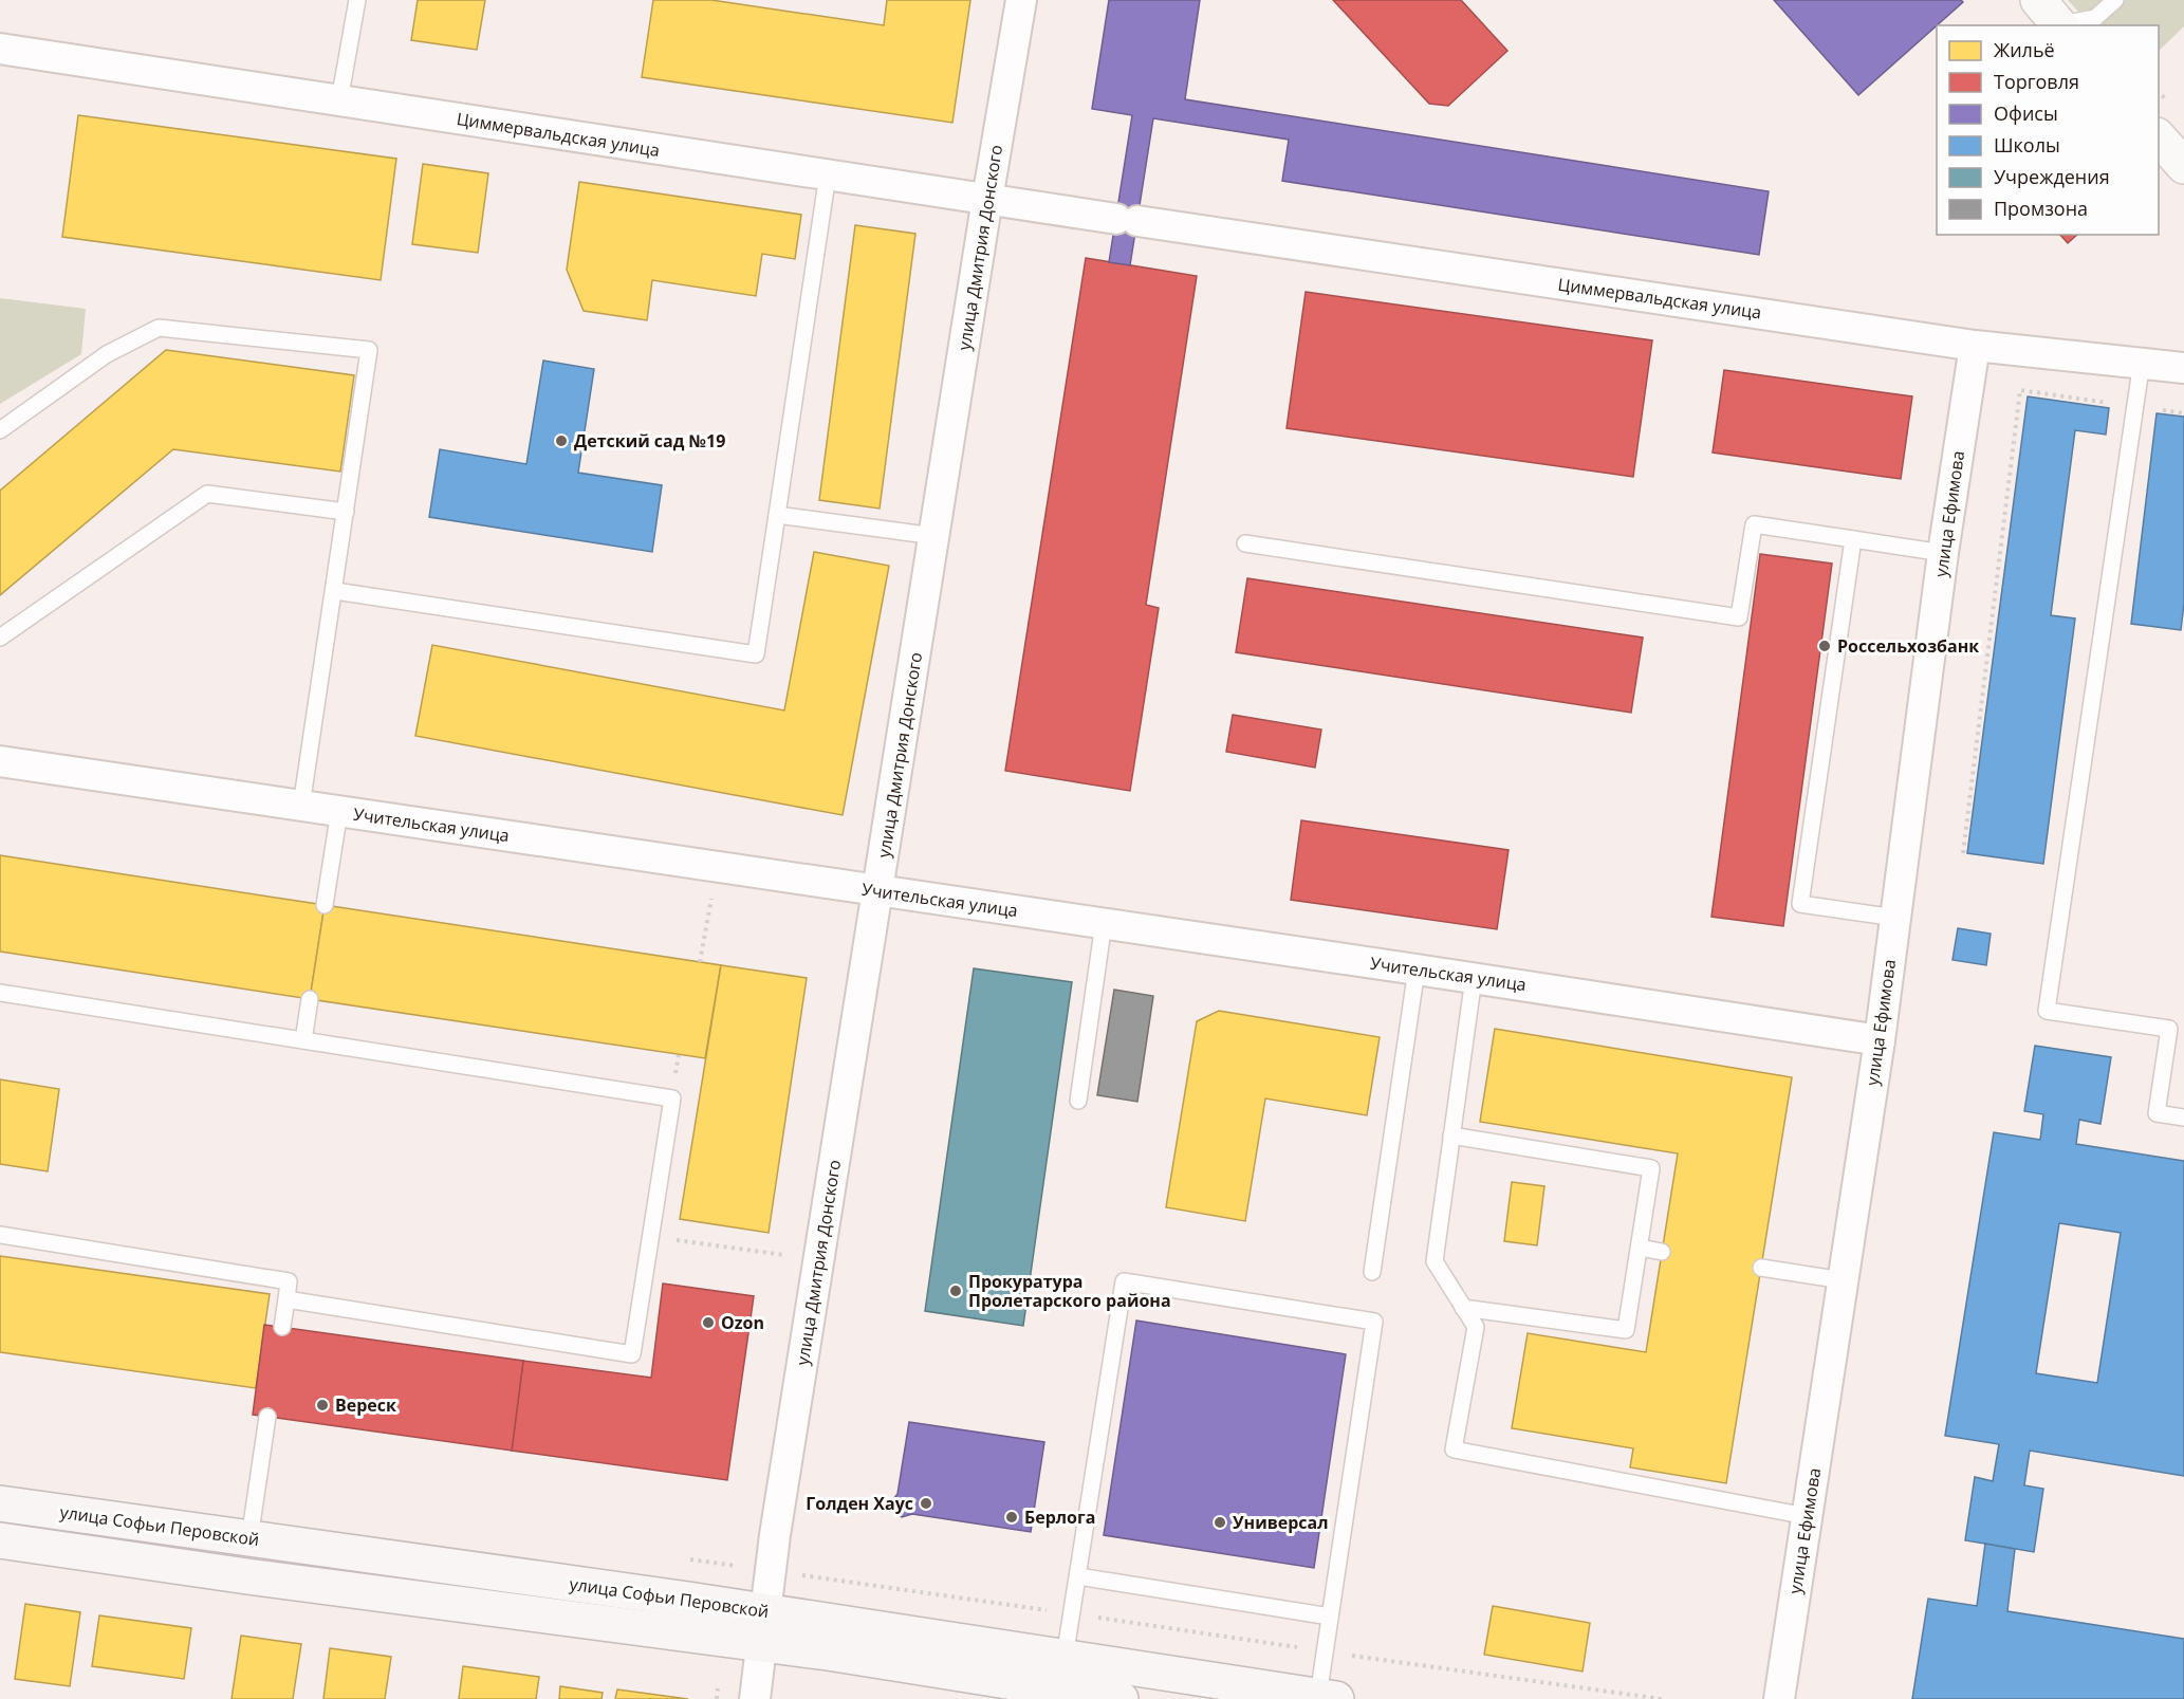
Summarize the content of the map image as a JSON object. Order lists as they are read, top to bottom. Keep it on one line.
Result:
{"streets":{"main road":["улица Софьи Перовской"],"street":["Циммервальдская улица","улица Дмитрия Донского","улица Ефимова","Учительская улица"]},"crossings":[["Циммервальдская улица","улица Дмитрия Донского"],["Циммервальдская улица","улица Ефимова"],["улица Дмитрия Донского","Учительская улица"],["улица Дмитрия Донского","улица Софьи Перовской"],["улица Ефимова","Учительская улица"]],"places":["Детский сад №19","Россельхозбанк","Прокуратура Пролетарского района","Ozon","Вереск","Голден Хаус","Берлога","Универсал"],"legend":["Жильё","Торговля","Офисы","Школы","Учреждения","Промзона"]}
